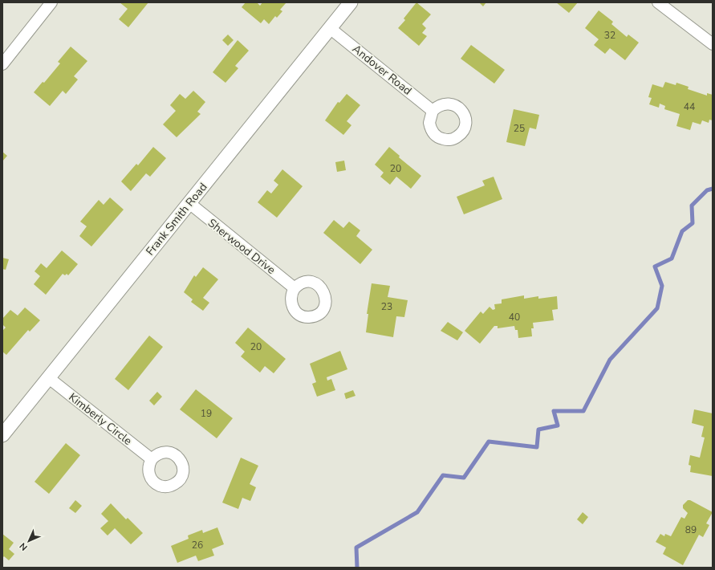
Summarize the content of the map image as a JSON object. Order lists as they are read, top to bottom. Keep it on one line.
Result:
{"streets":{"street":["Andover Road","Frank Smith Road","Sherwood Drive","Kimberly Circle"]},"crossings":[["Andover Road","Frank Smith Road"],["Frank Smith Road","Sherwood Drive"],["Frank Smith Road","Kimberly Circle"]],"house_numbers":["32","44","25","20","23","40","20","19","89","26"],"north":"bottom left"}
